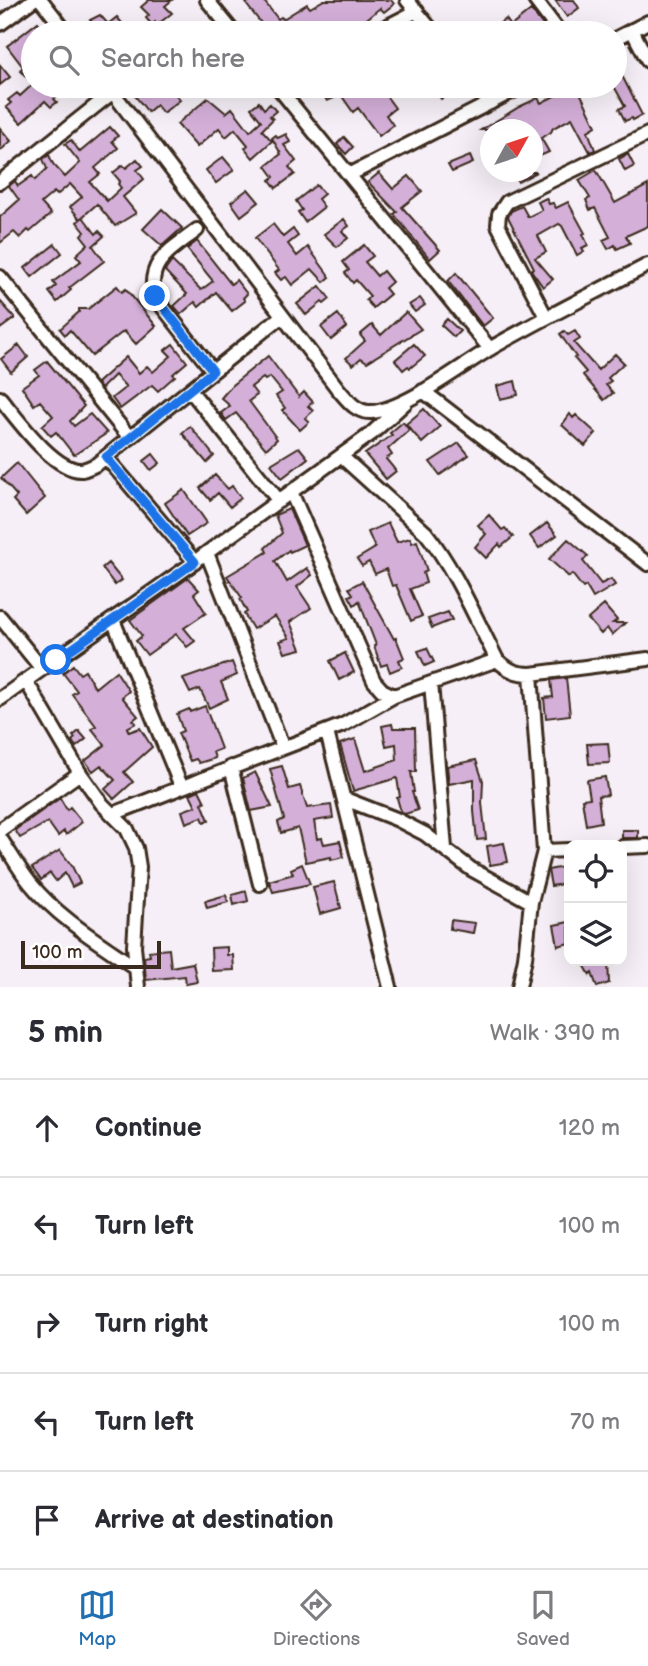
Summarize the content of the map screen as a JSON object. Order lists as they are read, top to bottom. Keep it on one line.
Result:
{"scale_bar":"100 m","north":"top right","page":{"search":"Search here","scale":"100 m","heading":["5 min","Walk · 390 m"],"list":[["Continue","120 m"],["Turn left","100 m"],["Turn right","100 m"],["Turn left","70 m"],"Arrive at destination"],"nav":["Map","Directions","Saved"]}}
